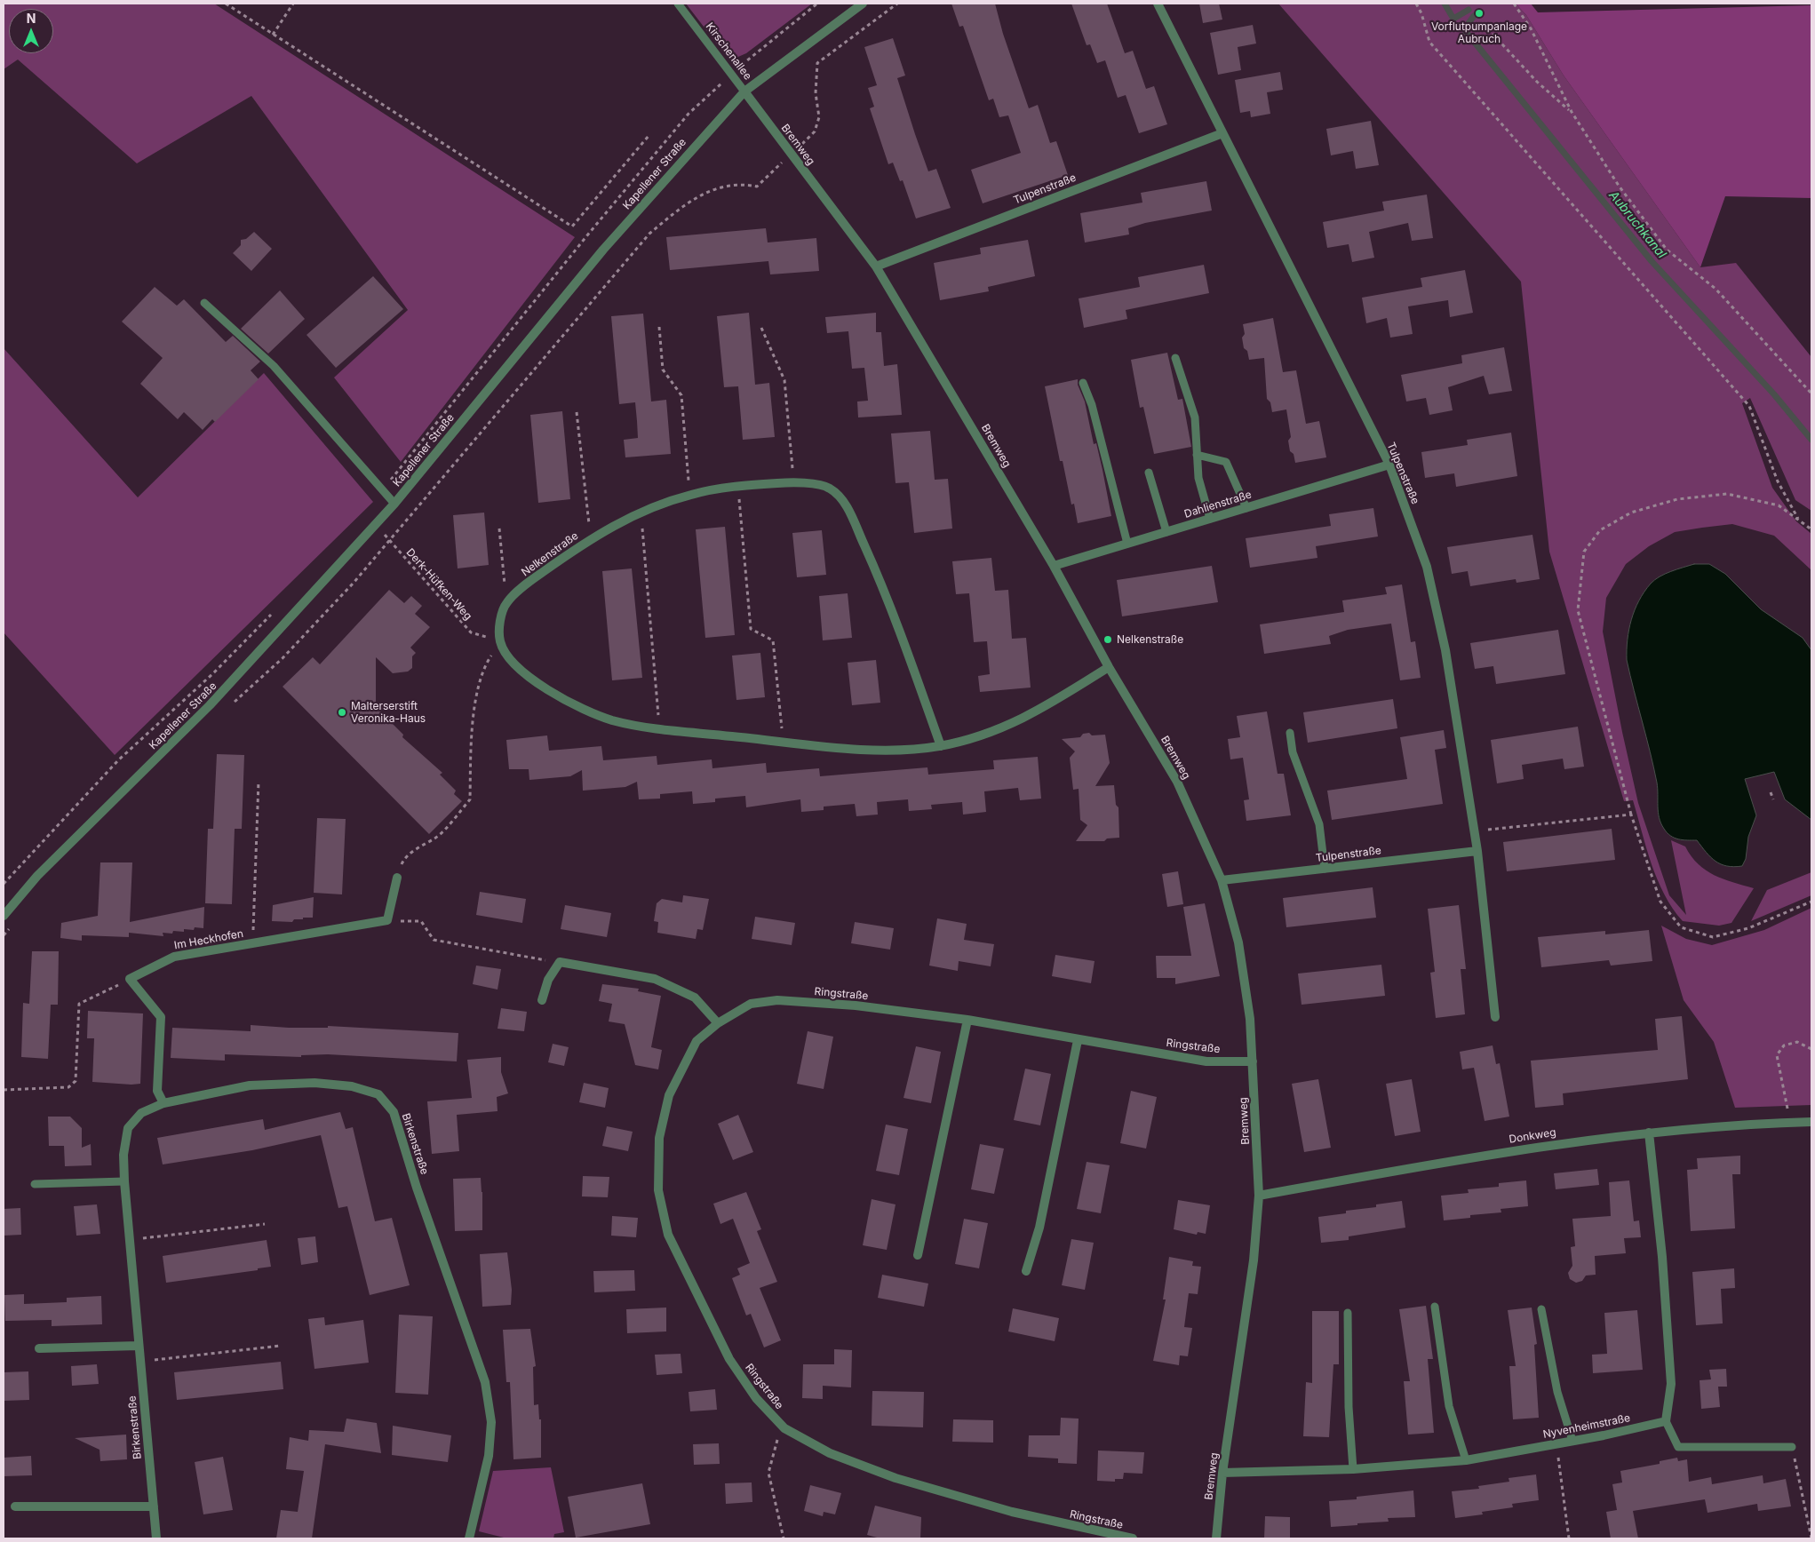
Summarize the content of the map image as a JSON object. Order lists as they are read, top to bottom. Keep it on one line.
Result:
{"streets":{"street":["Bremweg","Kapellener Straße","Tulpenstraße","Dahlienstraße","Nelkenstraße","Im Heckhofen","Ringstraße","Donkweg","Birkenstraße","Nyvenheimstraße"],"lane":["Kirschenallee"],"path":["Derk-Hüfken-Weg"]},"crossings":[["Kirschenallee","Bremweg"],["Kirschenallee","Kapellener Straße"],["Bremweg","Kapellener Straße"],["Bremweg","Tulpenstraße"],["Bremweg","Dahlienstraße"],["Bremweg","Ringstraße"],["Bremweg","Donkweg"],["Bremweg","Nyvenheimstraße"],["Kapellener Straße","Derk-Hüfken-Weg"],["Tulpenstraße","Dahlienstraße"]],"water":["Aubruchkanal"],"places":["Vorflutpumpanlage Aubruch","Nelkenstraße","Malterserstift Veronika-Haus"],"north":"top"}
